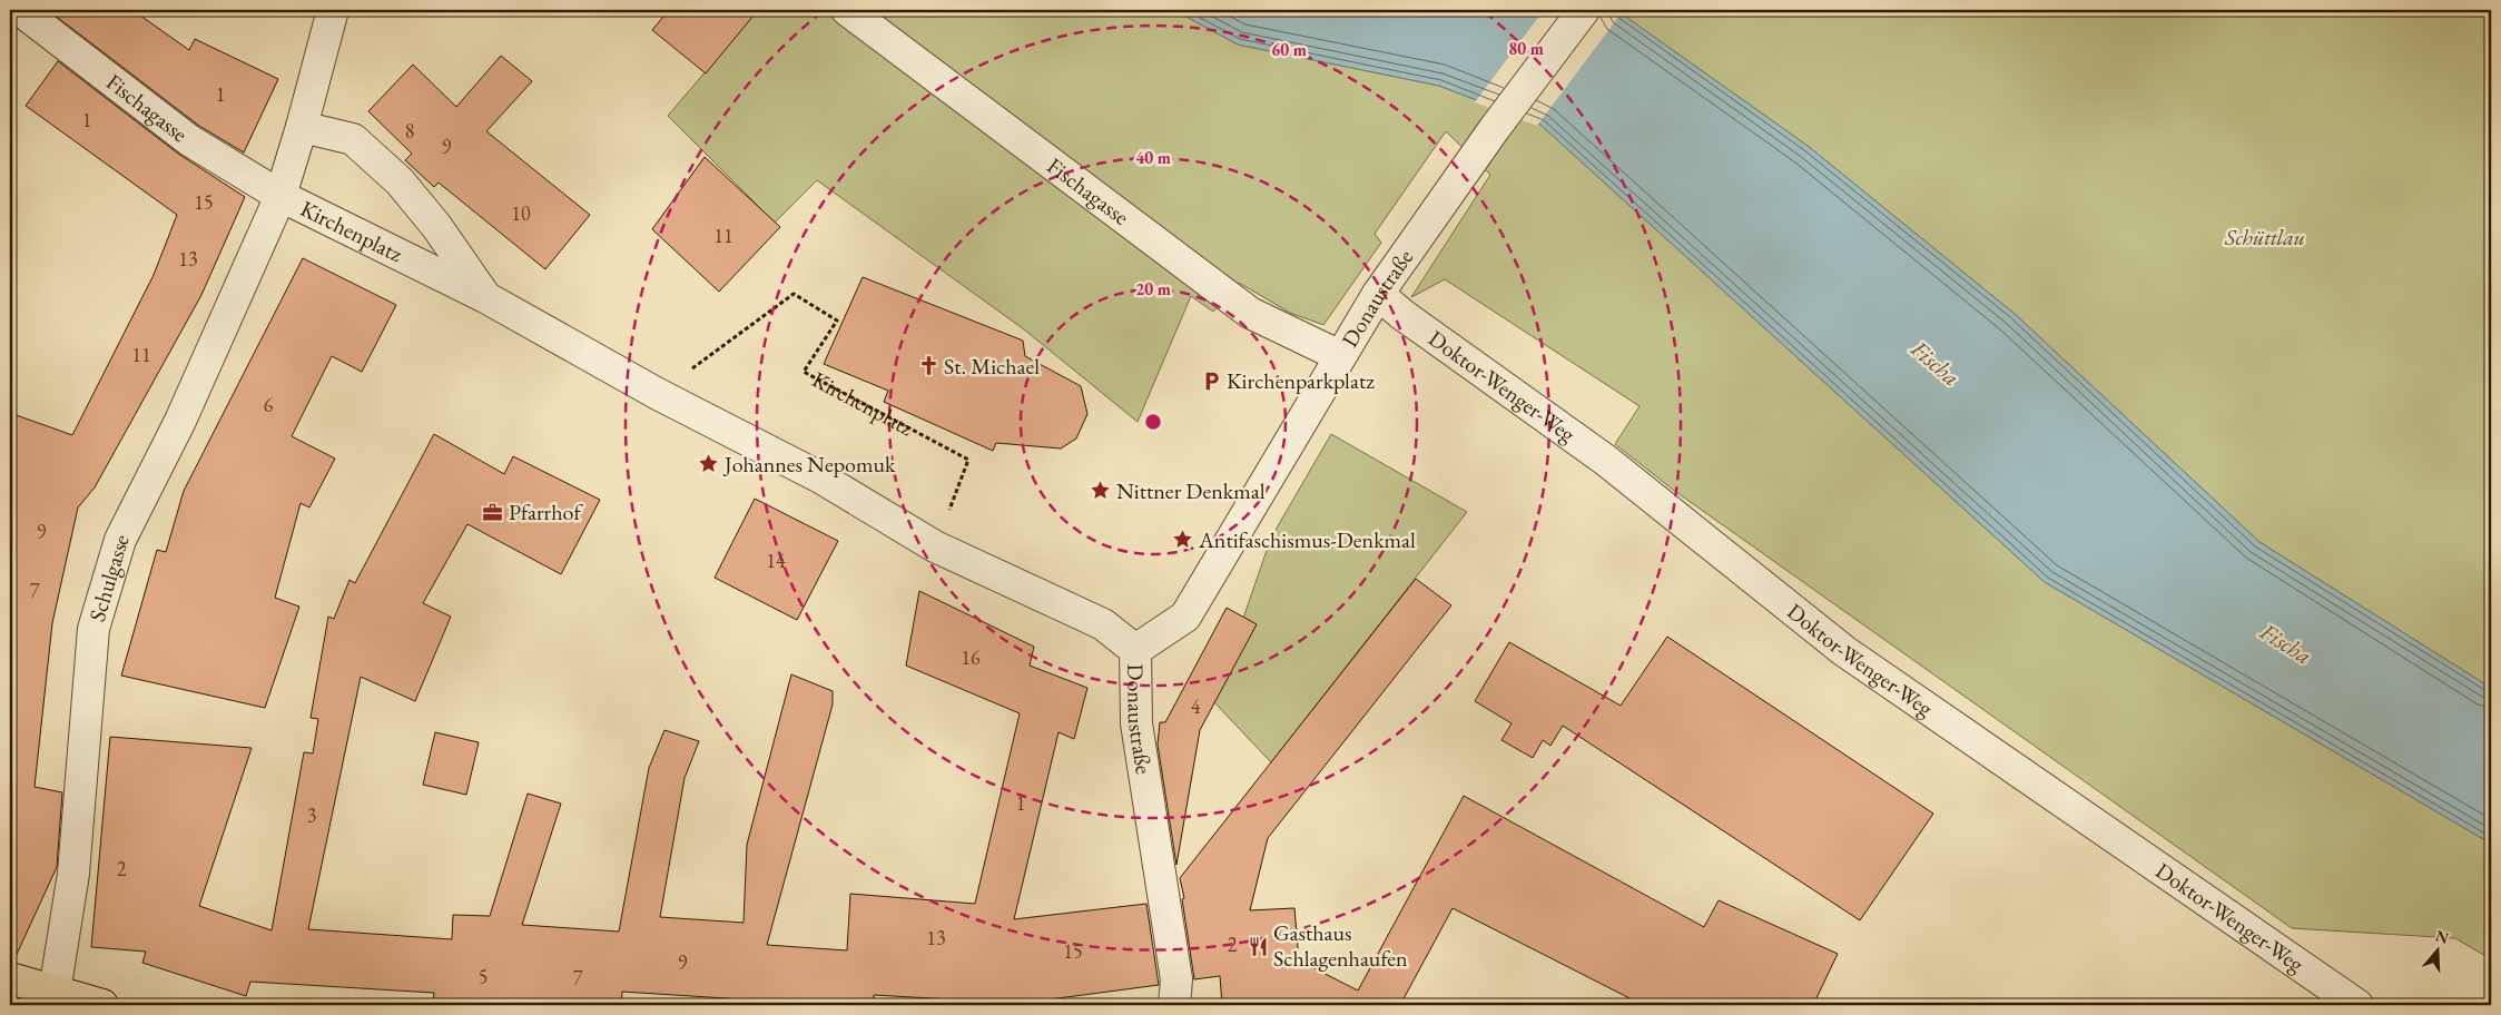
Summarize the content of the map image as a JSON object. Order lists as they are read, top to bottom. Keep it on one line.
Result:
{"streets":{"street":["Fischagasse","Kirchenplatz","Donaustraße","Doktor-Wenger-Weg","Schulgasse"]},"crossings":[["Fischagasse","Kirchenplatz"],["Fischagasse","Donaustraße"],["Fischagasse","Schulgasse"],["Kirchenplatz","Donaustraße"],["Kirchenplatz","Schulgasse"],["Donaustraße","Doktor-Wenger-Weg"]],"water":["Fischa"],"parks":["Schüttlau"],"places":{"church":["St. Michael"],"parking":["Kirchenparkplatz"],"place":["Johannes Nepomuk","Nittner Denkmal","Antifaschismus-Denkmal"],"office":["Pfarrhof"],"restaurant":["Gasthaus Schlagenhaufen"]},"house_numbers":["1","1","8","9","15","10","11","13","11","6","9","14","7","16","4","1","3","2","13","2","15","9","5","7"],"north":"top","rings":["80 m","60 m","40 m","20 m"]}
